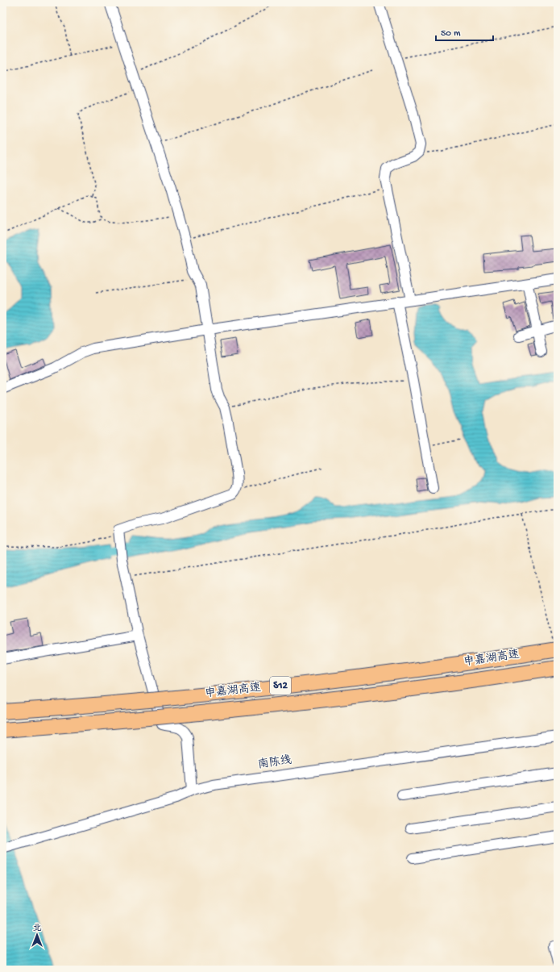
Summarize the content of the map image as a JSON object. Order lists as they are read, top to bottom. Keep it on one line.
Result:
{"streets":{"highway":["申嘉湖高速","S12"],"street":["南陈线"]},"scale_bar":"50 m","north":"top"}
